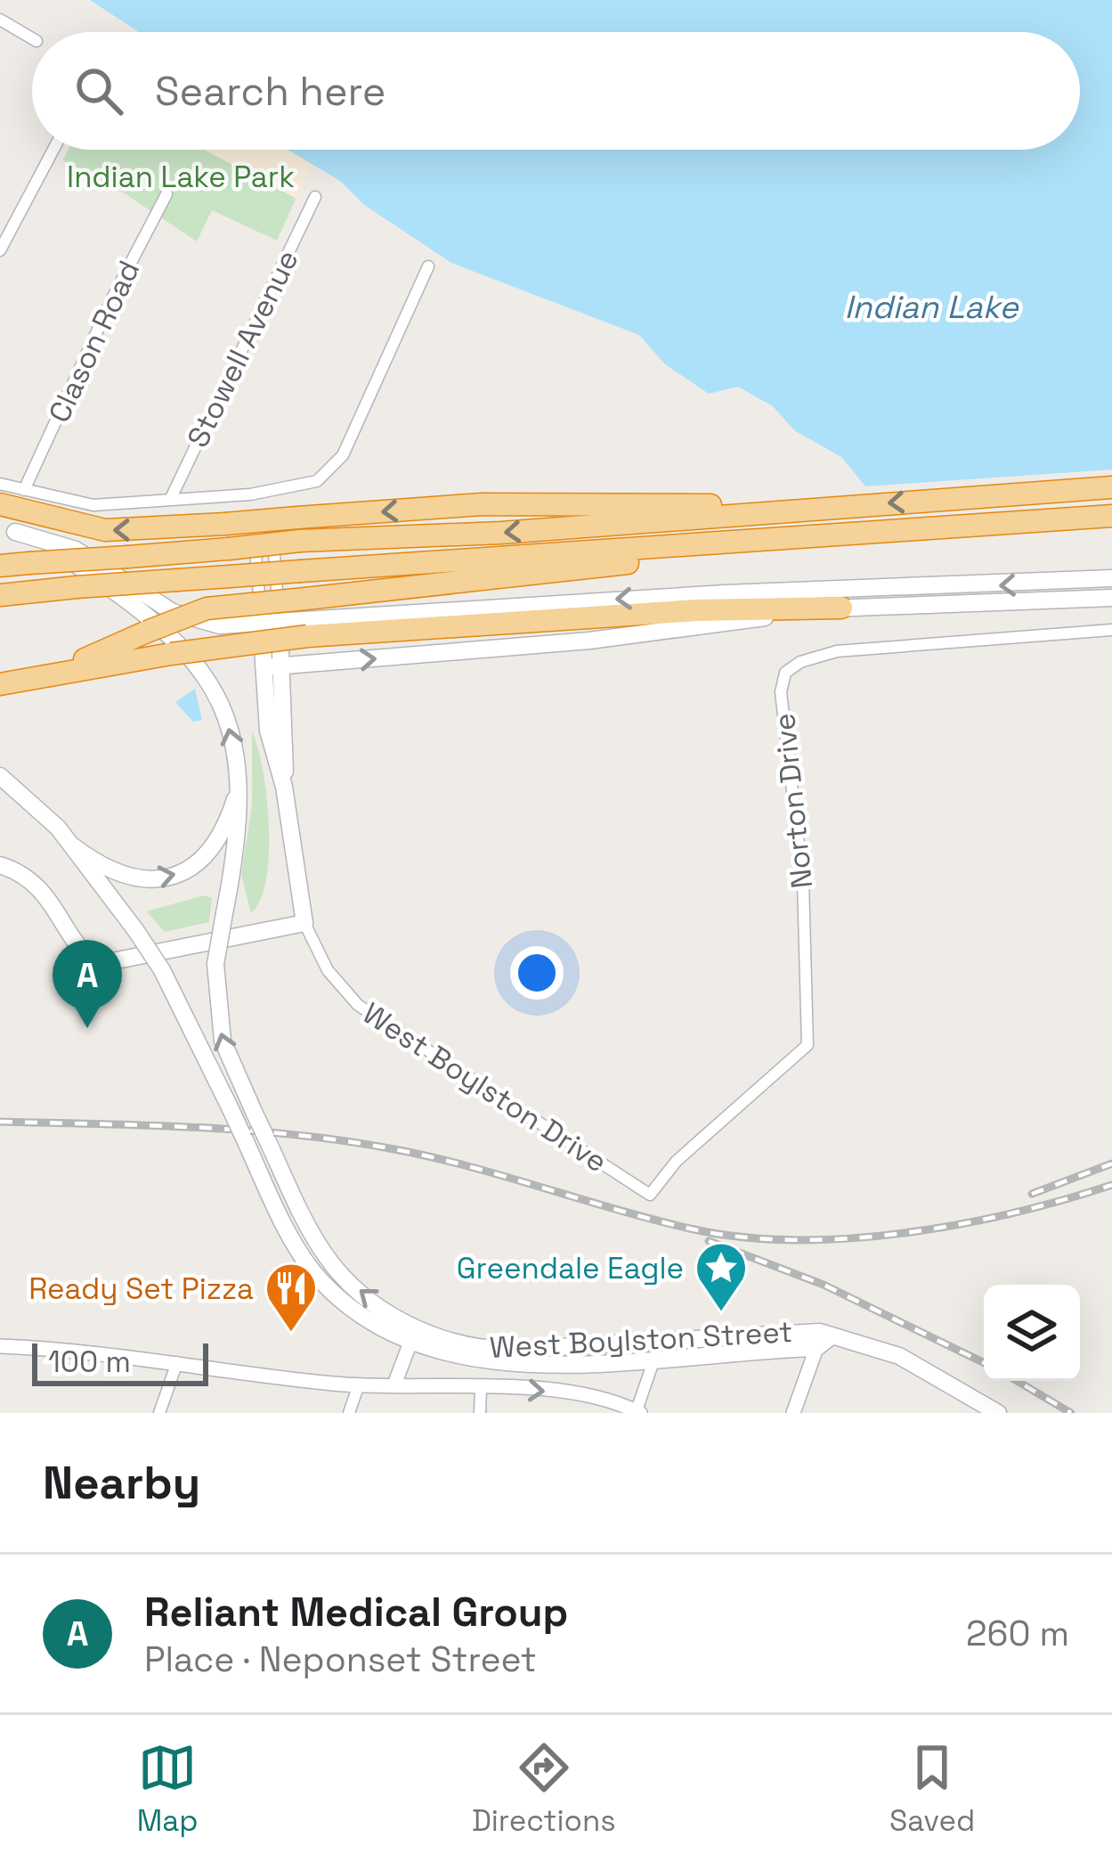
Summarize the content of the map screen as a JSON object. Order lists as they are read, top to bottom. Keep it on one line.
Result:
{"streets":{"main road":["West Boylston Drive","West Boylston Street"],"street":["Clason Road","Stowell Avenue","Norton Drive"]},"crossings":[["Norton Drive","West Boylston Drive"]],"water":["Indian Lake"],"parks":["Indian Lake Park"],"places":{"place":["Greendale Eagle"],"restaurant":["Ready Set Pizza"]},"scale_bar":"100 m","page":{"search":"Search here","pins":"A","scale":"100 m","heading":"Nearby","list":[{"mark":"A","name":"Reliant Medical Group","note":"Place · Neponset Street","value":"260 m"}],"nav":["Map","Directions","Saved"]}}
